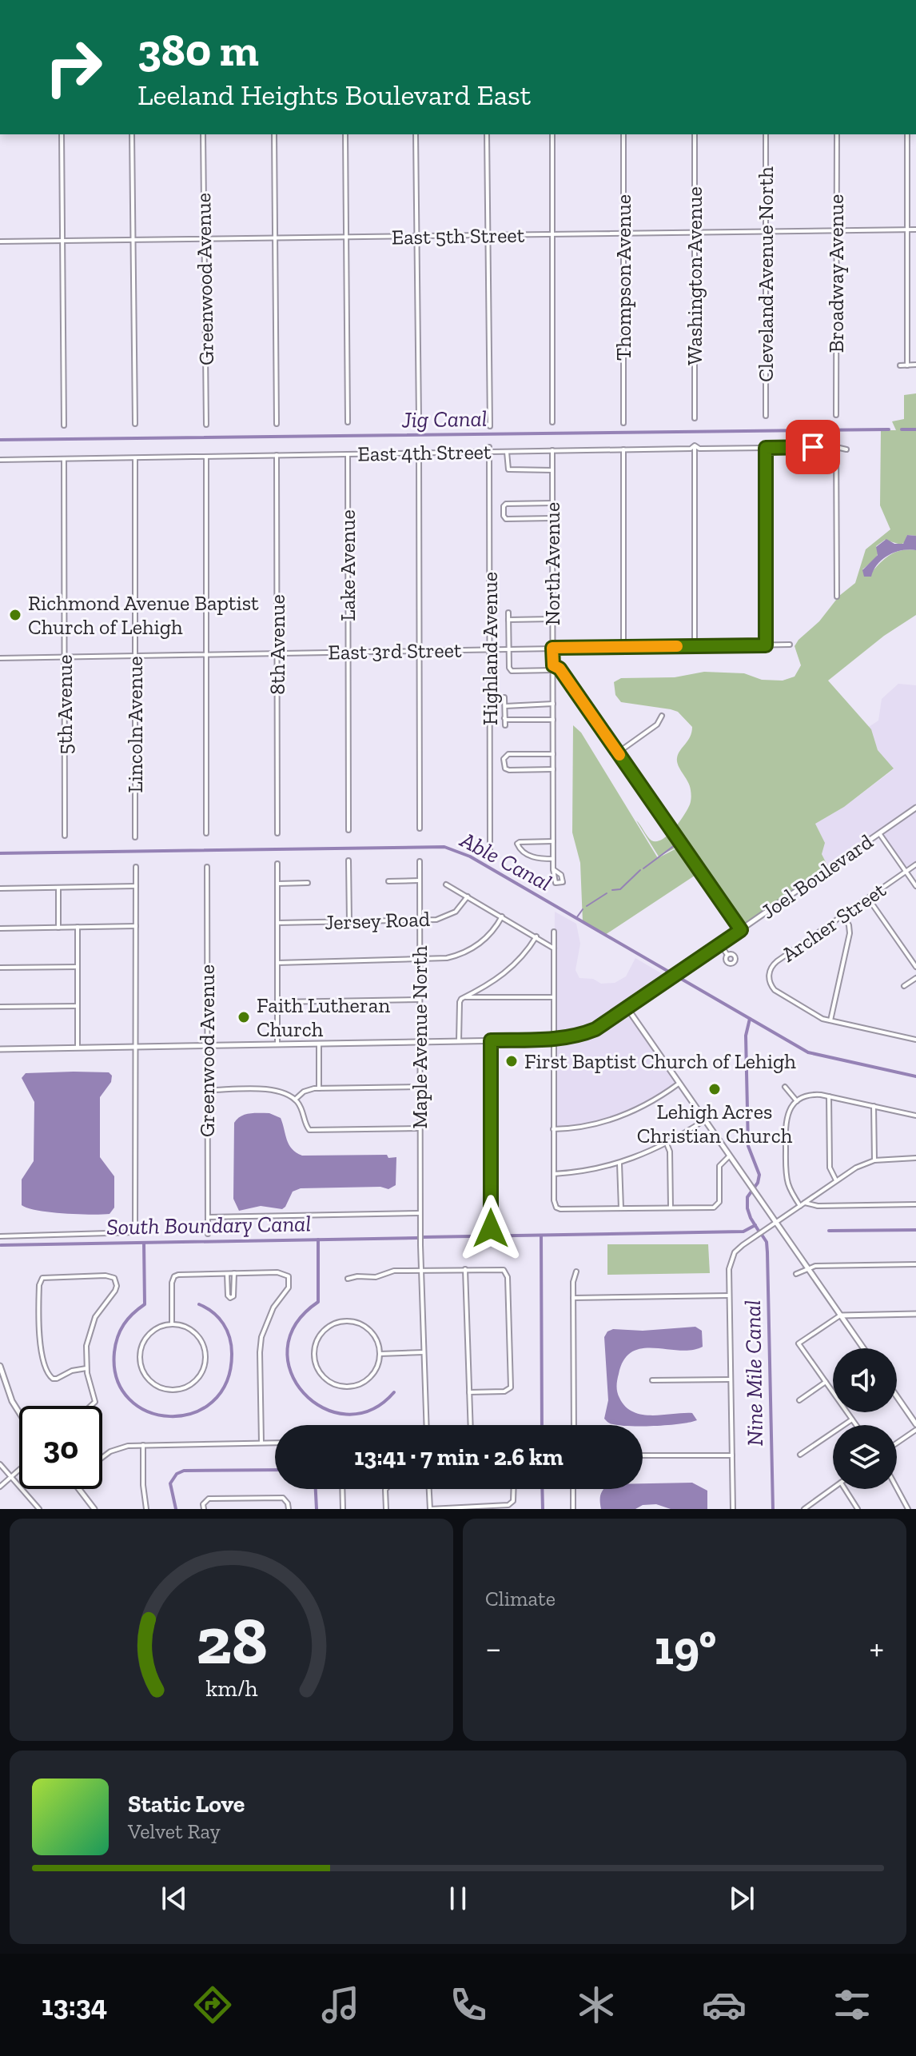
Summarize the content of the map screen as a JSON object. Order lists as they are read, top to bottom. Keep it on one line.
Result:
{"streets":{"main road":["Joel Boulevard"],"street":["East 5th Street","Broadway Avenue","Cleveland Avenue North","Washington Avenue","Thompson Avenue","Greenwood Avenue","East 4th Street","North Avenue","Lake Avenue","8th Avenue","Highland Avenue","East 3rd Street","5th Avenue","Lincoln Avenue","Jersey Road","Archer Street","Maple Avenue North"]},"crossings":[["East 5th Street","Broadway Avenue"],["East 5th Street","Cleveland Avenue North"],["East 5th Street","Washington Avenue"],["East 5th Street","Thompson Avenue"],["East 5th Street","Greenwood Avenue"],["Greenwood Avenue","Joel Boulevard"],["East 4th Street","North Avenue"],["East 4th Street","Lake Avenue"],["East 4th Street","8th Avenue"],["East 4th Street","Highland Avenue"],["East 4th Street","5th Avenue"],["East 4th Street","Lincoln Avenue"],["North Avenue","East 3rd Street"],["Lake Avenue","East 3rd Street"],["8th Avenue","East 3rd Street"],["Highland Avenue","East 3rd Street"],["East 3rd Street","5th Avenue"],["East 3rd Street","Lincoln Avenue"],["Joel Boulevard","Maple Avenue North"],["Jersey Road","Maple Avenue North"]],"water":["Jig Canal","Able Canal","South Boundary Canal","Nine Mile Canal"],"places":["Richmond Avenue Baptist Church of Lehigh","Faith Lutheran Church","First Baptist Church of Lehigh","Lehigh Acres Christian Church"],"page":{"turn":["380 m","Leeland Heights Boulevard East"],"limit":"30","trip":"13:41 · 7 min · 2.6 km","tile":"Climate","heat":["−","19°","+"],"song":["Static Love","Velvet Ray"],"tabs":"13:34","gauge":["28","km/h"]}}
